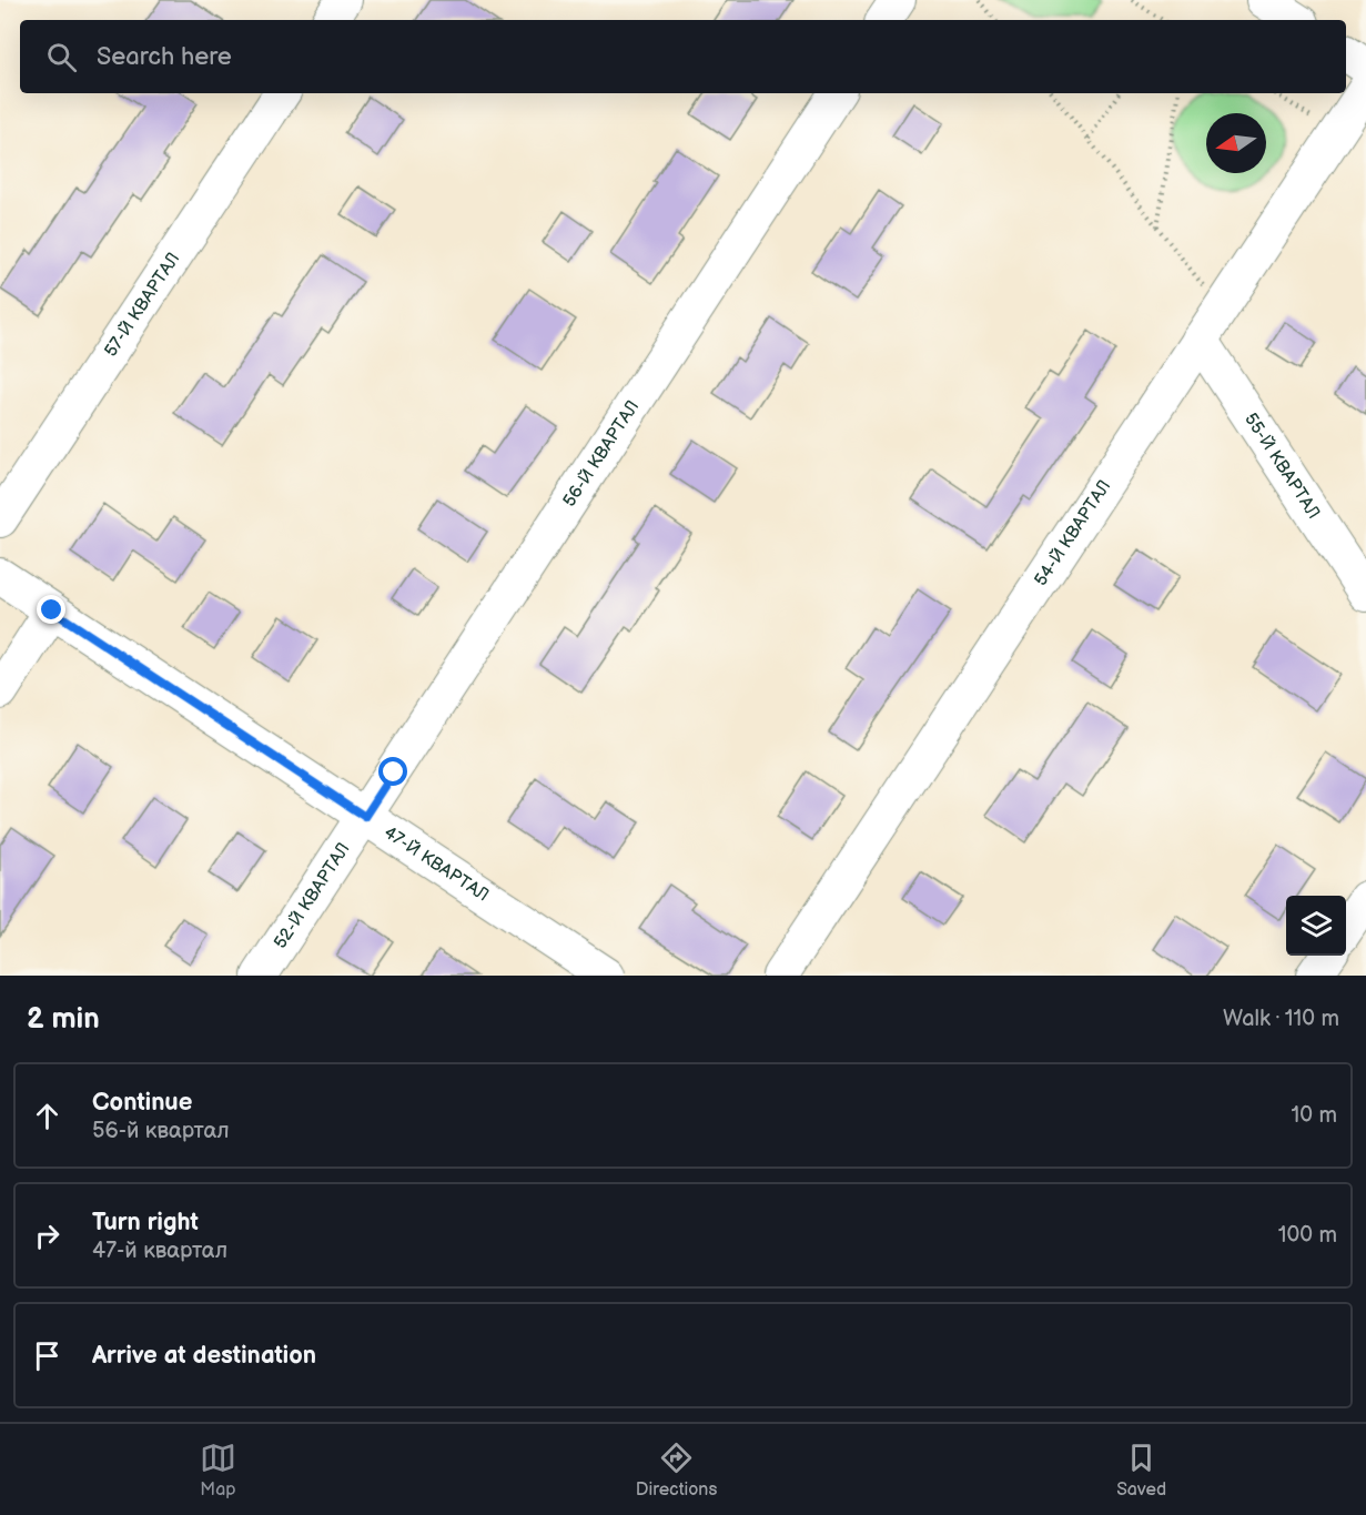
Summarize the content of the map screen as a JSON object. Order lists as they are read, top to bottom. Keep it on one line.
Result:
{"streets":{"street":["57-Й КВАРТАЛ","56-Й КВАРТАЛ","55-Й КВАРТАЛ","54-Й КВАРТАЛ","47-Й КВАРТАЛ","52-Й КВАРТАЛ"]},"crossings":[["56-Й КВАРТАЛ","47-Й КВАРТАЛ"],["56-Й КВАРТАЛ","52-Й КВАРТАЛ"],["55-Й КВАРТАЛ","54-Й КВАРТАЛ"],["47-Й КВАРТАЛ","52-Й КВАРТАЛ"]],"north":"left","page":{"search":"Search here","heading":["2 min","Walk · 110 m"],"list":[["Continue","56-й квартал","10 m"],["Turn right","47-й квартал","100 m"],"Arrive at destination"],"nav":["Map","Directions","Saved"]}}
